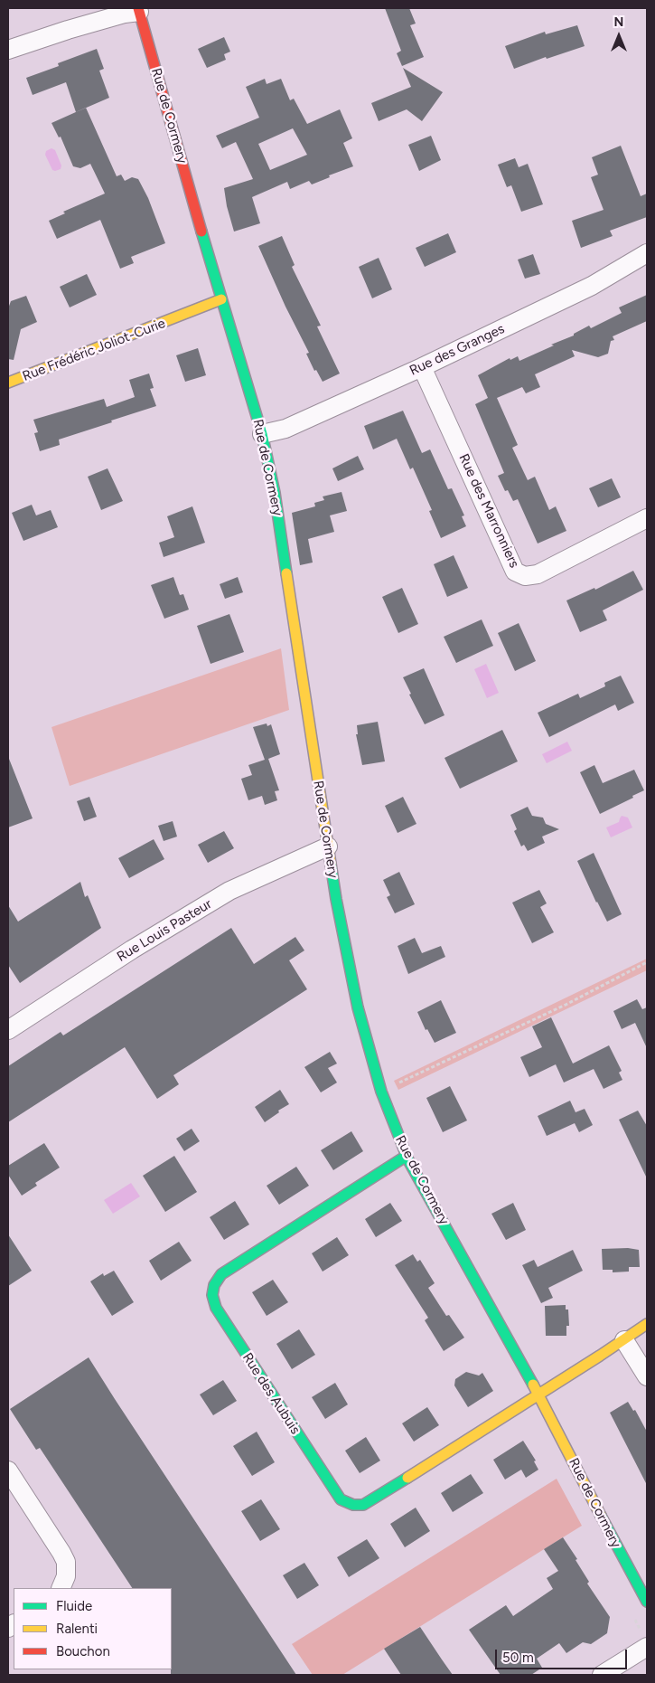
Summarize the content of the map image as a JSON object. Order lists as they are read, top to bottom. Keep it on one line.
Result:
{"streets":{"main road":["Rue de Cormery","Rue Frédéric Joliot-Curie","Rue des Aubuis"],"street":["Rue des Granges","Rue des Marronniers","Rue Louis Pasteur"]},"crossings":[["Rue de Cormery","Rue Frédéric Joliot-Curie"],["Rue de Cormery","Rue des Granges"],["Rue de Cormery","Rue Louis Pasteur"],["Rue de Cormery","Rue des Aubuis"],["Rue des Granges","Rue des Marronniers"]],"legend":["Fluide","Ralenti","Bouchon"],"scale_bar":"50 m","north":"top"}
